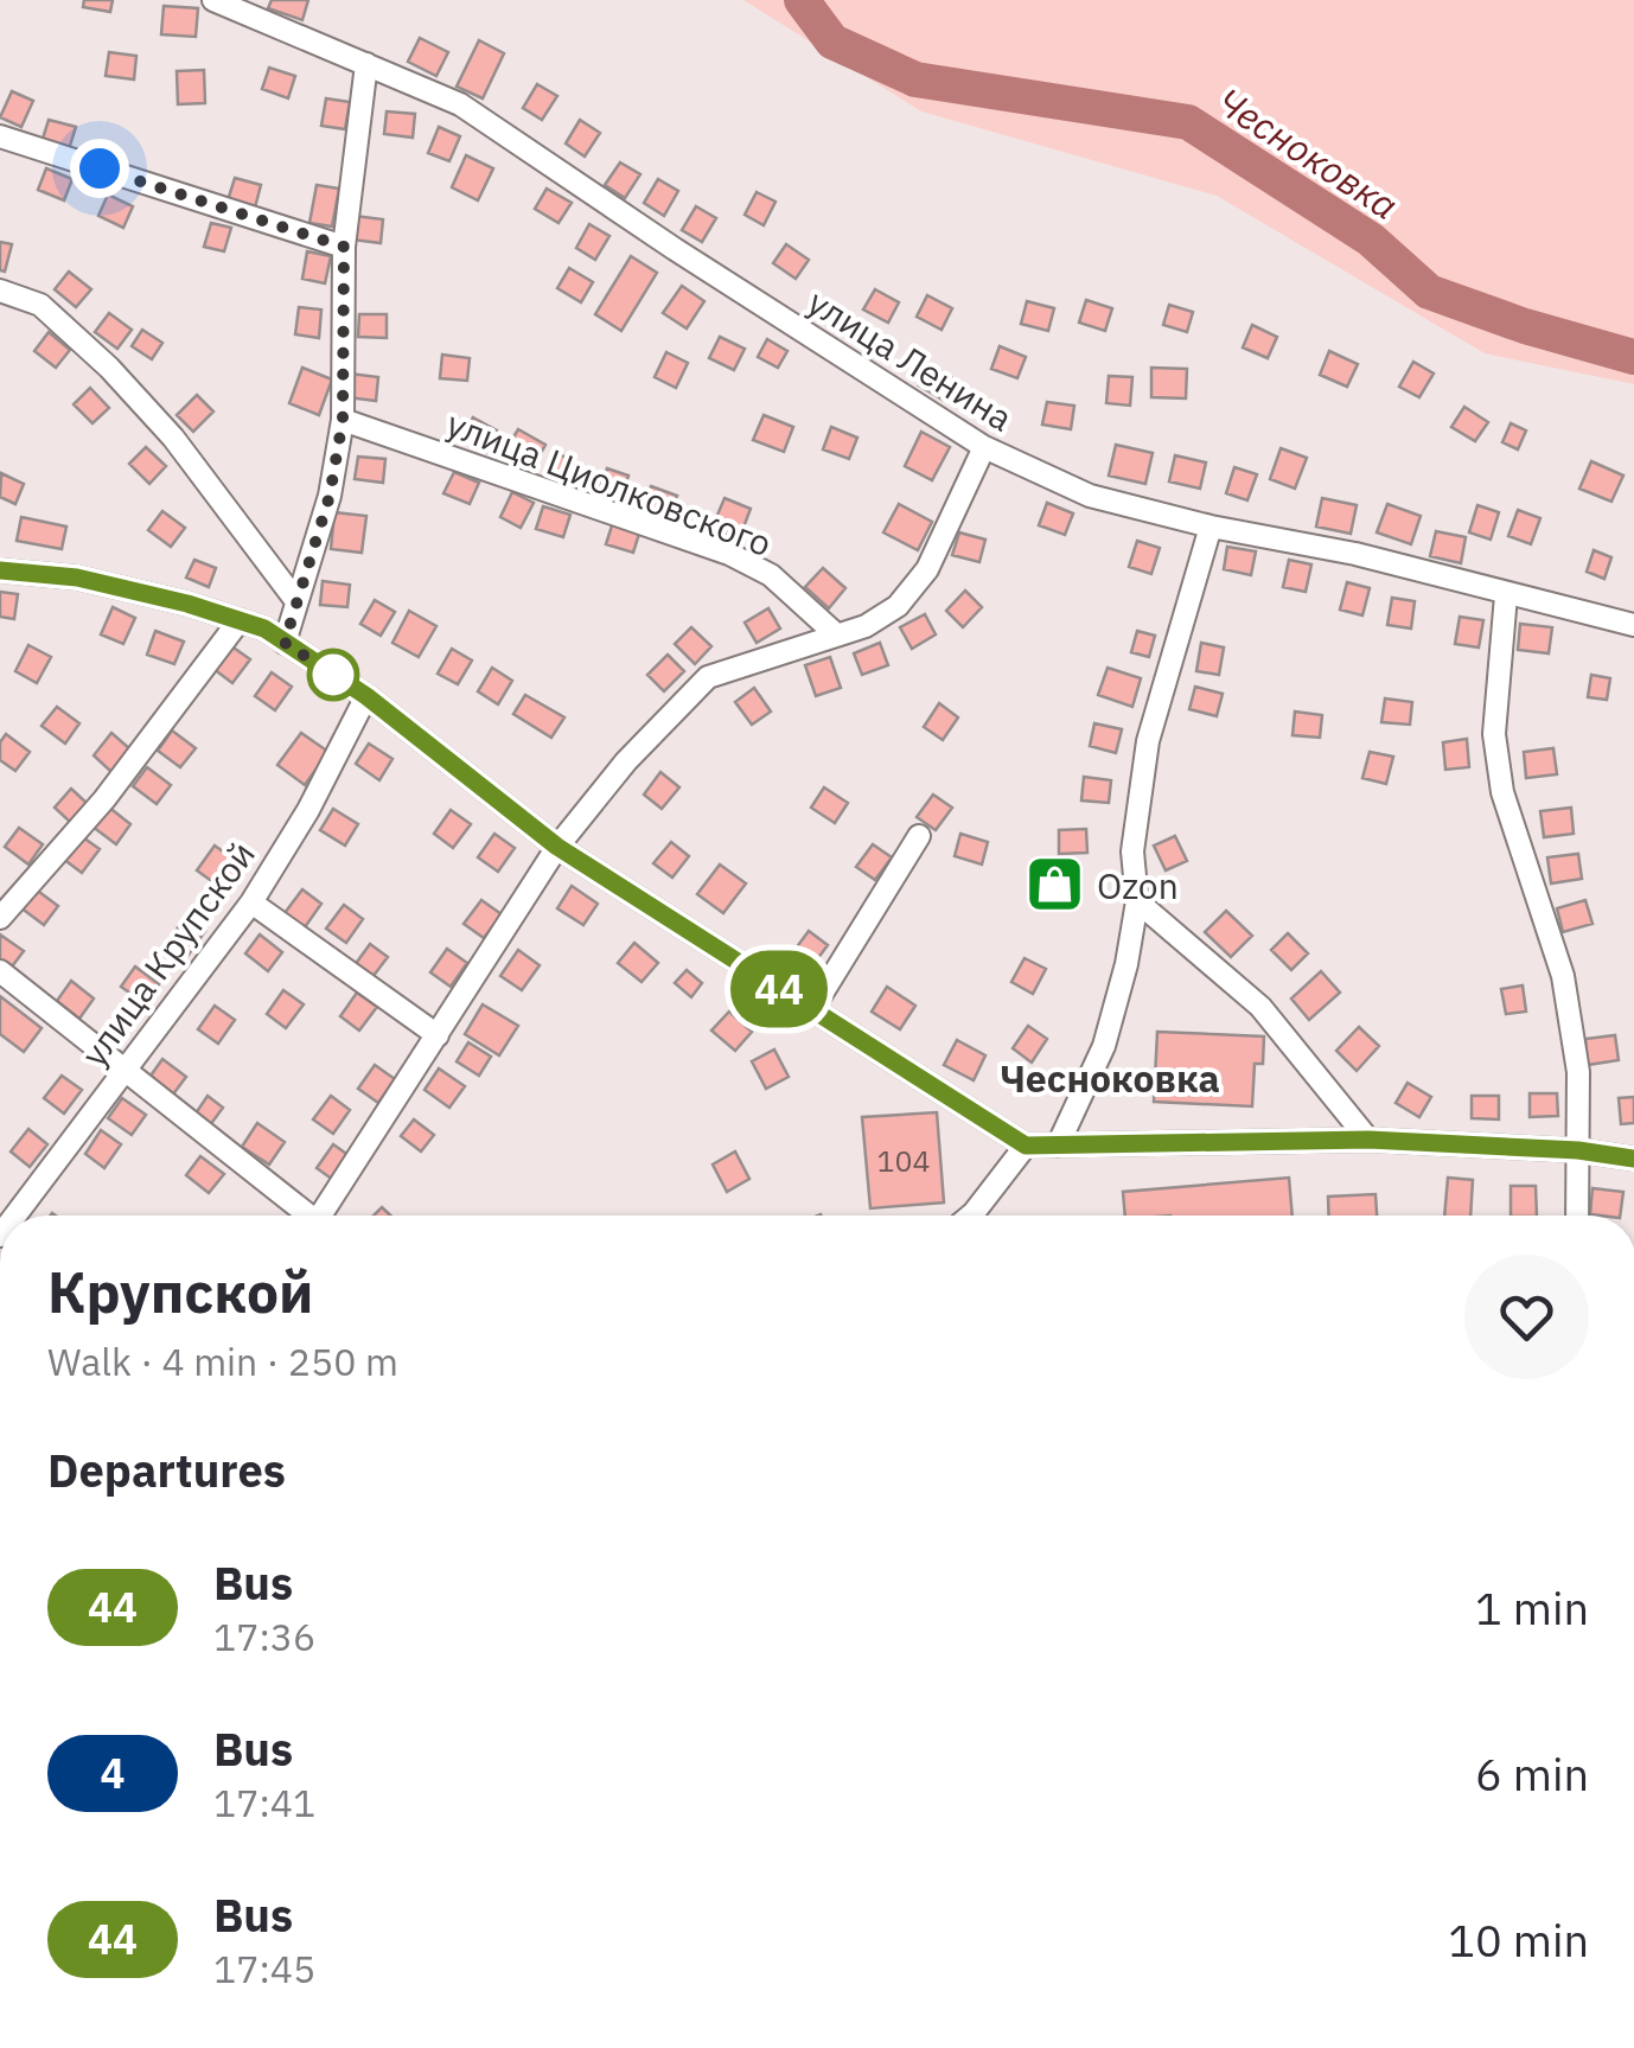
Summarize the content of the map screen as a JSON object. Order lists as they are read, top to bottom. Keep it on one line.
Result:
{"streets":{"street":["улица Ленина","улица Циолковского","улица Крупской"]},"districts":["Чесноковка"],"water":["Чесноковка"],"places":{"shop":["Ozon"]},"lines":["bus line 44"],"house_numbers":["104"],"page":{"on_map":"44","heading":[["Крупской","Walk · 4 min · 250 m"],"Departures"],"list":[{"mark":"44","name":"Bus","note":"17:36","value":"1 min"},{"mark":"4","name":"Bus","note":"17:41","value":"6 min"},{"mark":"44","name":"Bus","note":"17:45","value":"10 min"}]}}
